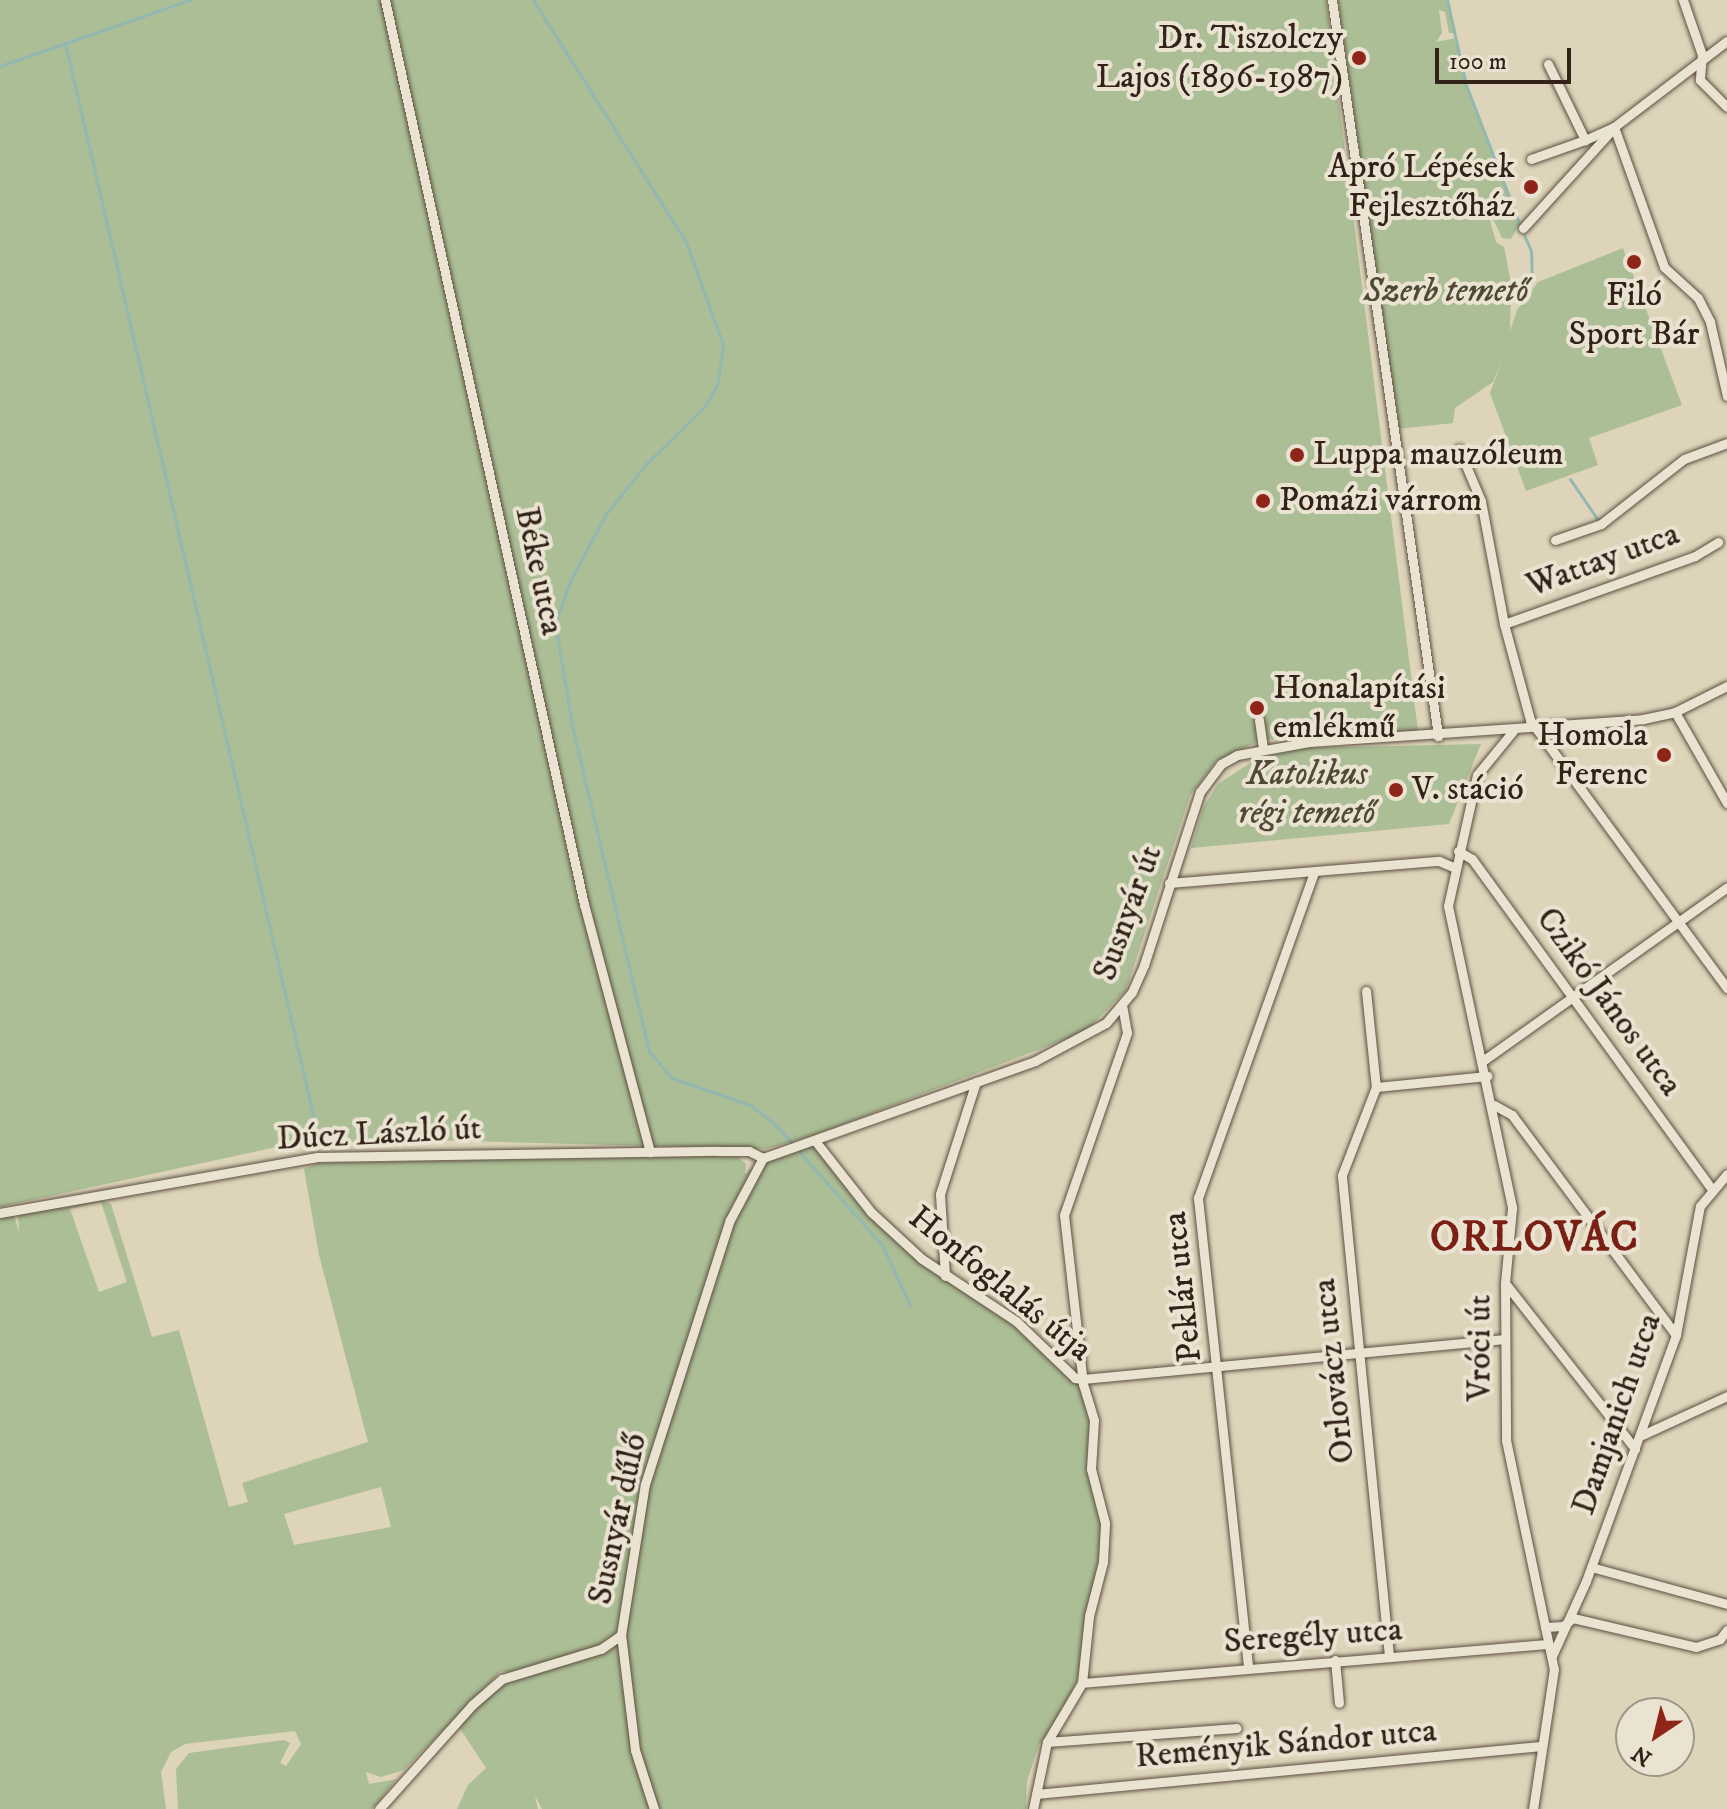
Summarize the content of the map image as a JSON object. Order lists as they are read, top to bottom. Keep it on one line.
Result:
{"streets":{"street":["Wattay utca","Béke utca","Susnyár út","Czikó János utca","Dúcz László út","Honfoglalás útja","Peklár utca","Vróci út","Orlovácz utca","Damjanich utca","Susnyár dűlő","Seregély utca","Reményik Sándor utca"]},"crossings":[["Béke utca","Dúcz László út"],["Susnyár út","Dúcz László út"],["Susnyár út","Honfoglalás útja"],["Susnyár út","Vróci út"],["Susnyár út","Susnyár dűlő"],["Czikó János utca","Vróci út"],["Czikó János utca","Damjanich utca"],["Dúcz László út","Susnyár dűlő"],["Honfoglalás útja","Seregély utca"],["Honfoglalás útja","Reményik Sándor utca"],["Peklár utca","Seregély utca"],["Vróci út","Damjanich utca"],["Vróci út","Seregély utca"],["Vróci út","Reményik Sándor utca"],["Orlovácz utca","Seregély utca"]],"districts":["ORLOVÁC"],"parks":["Szerb temető","Katolikus régi temető"],"places":["Dr. Tiszolczy Lajos (1896-1987)","Apró Lépések Fejlesztőház","Filó Sport Bár","Luppa mauzóleum","Pomázi várrom","Honalapítási emlékmű","Homola Ferenc","V. stáció"],"scale_bar":"100 m","north":"bottom left"}
